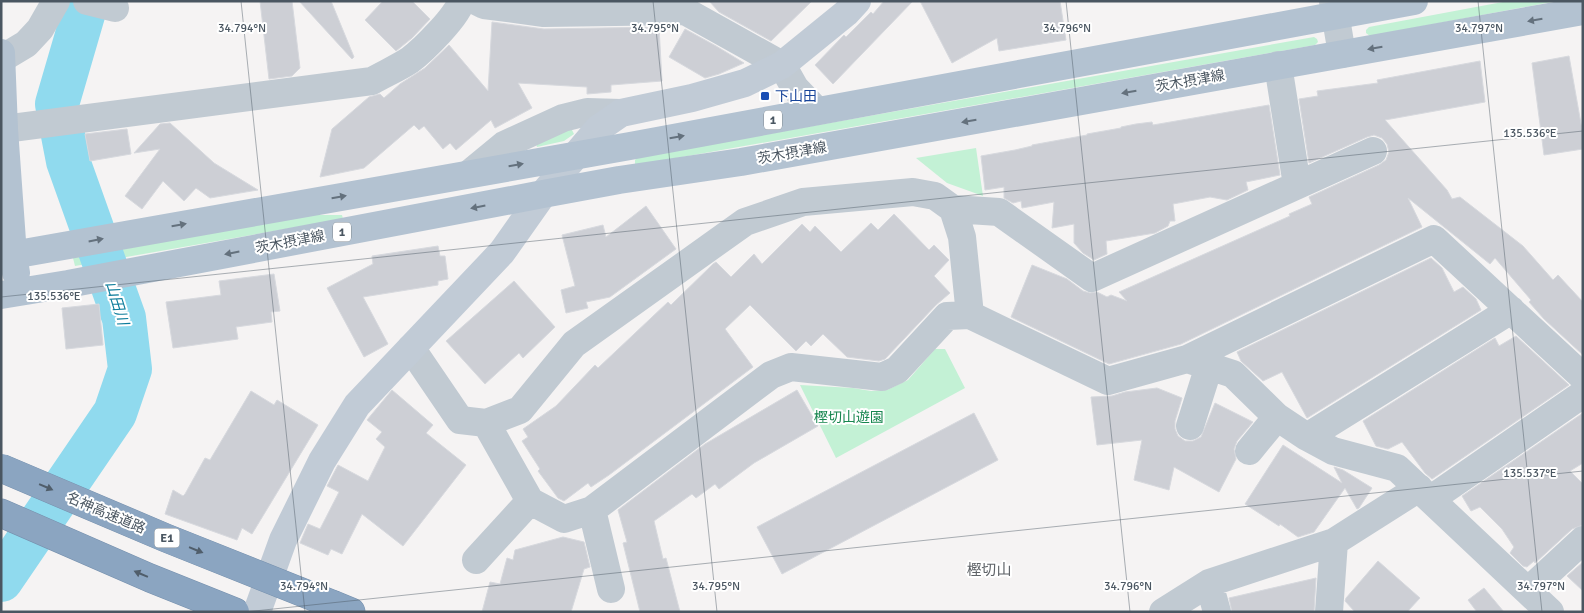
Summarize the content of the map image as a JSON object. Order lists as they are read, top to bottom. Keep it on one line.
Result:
{"streets":{"highway":["名神高速道路","E1"],"main road":["茨木摂津線","1"]},"districts":["樫切山"],"water":["山田川"],"parks":["樫切山遊園"],"places":{"transit":["下山田"]},"coordinates":["34.794°N","34.795°N","34.796°N","34.797°N","135.536°E","135.537°E"]}
